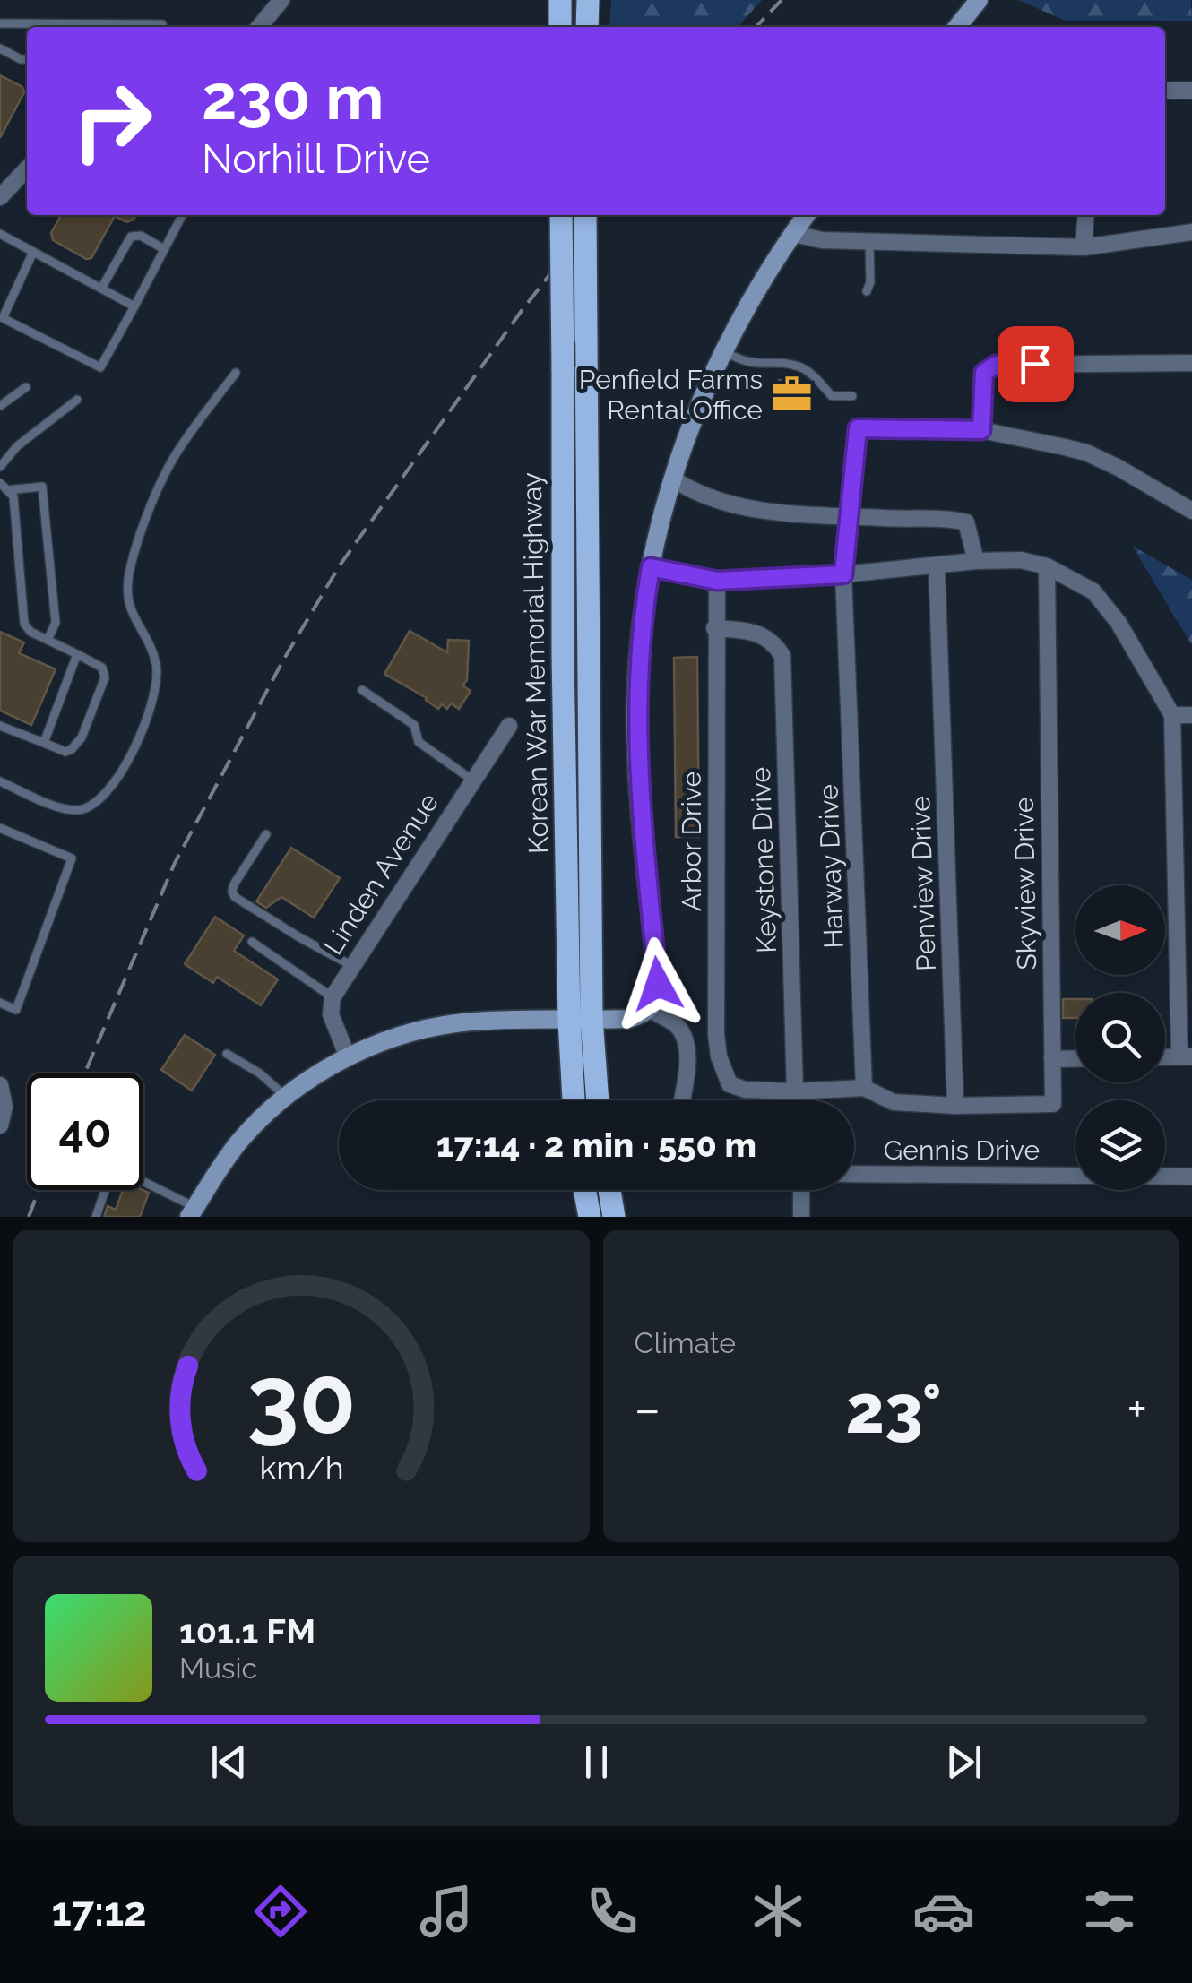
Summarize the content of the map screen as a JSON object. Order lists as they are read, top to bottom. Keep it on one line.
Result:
{"streets":{"main road":["Korean War Memorial Highway"],"street":["Arbor Drive","Keystone Drive","Harway Drive","Linden Avenue","Penview Drive","Skyview Drive","Gennis Drive"]},"crossings":[["Arbor Drive","Keystone Drive"],["Penview Drive","Skyview Drive"]],"places":{"office":["Penfield Farms Rental Office"]},"north":"right","page":{"turn":["230 m","Norhill Drive"],"limit":"40","trip":"17:14 · 2 min · 550 m","tile":"Climate","heat":["−","23°","+"],"song":["101.1 FM","Music"],"tabs":"17:12","gauge":["30","km/h"]}}
